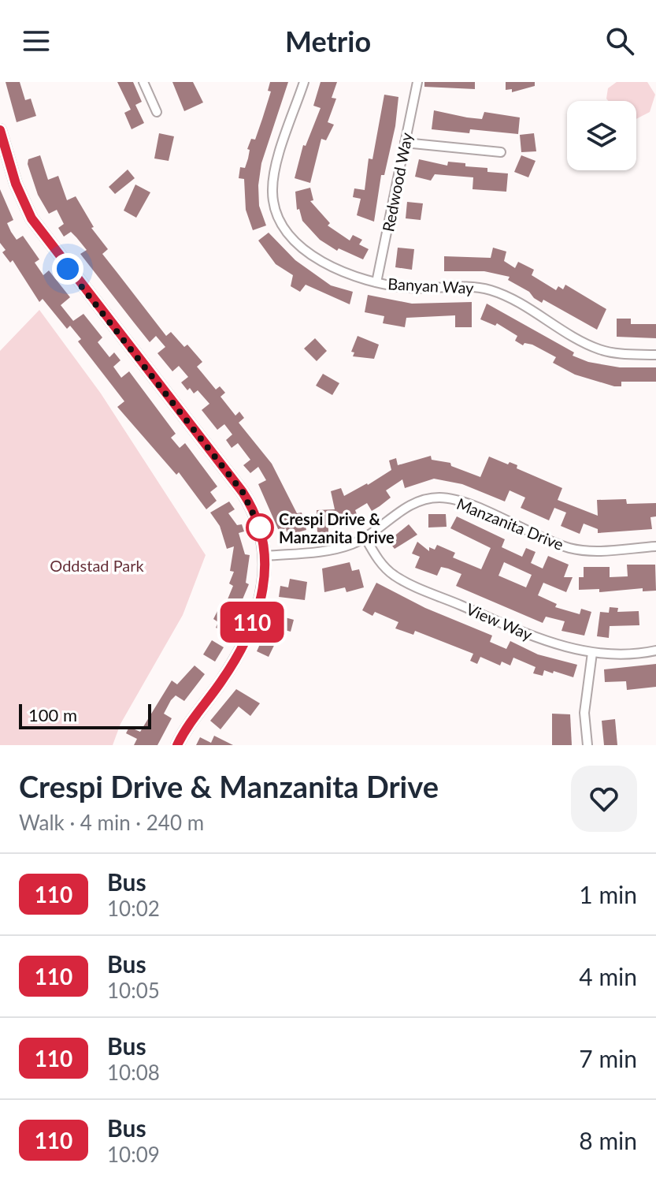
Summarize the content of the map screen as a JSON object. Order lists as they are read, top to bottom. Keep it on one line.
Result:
{"streets":{"street":["Redwood Way","Banyan Way","Manzanita Drive","View Way"]},"crossings":[["Redwood Way","Banyan Way"],["Manzanita Drive","View Way"]],"parks":["Oddstad Park"],"places":["Crespi Drive & Manzanita Drive"],"lines":["bus line 110"],"scale_bar":"100 m","page":{"header":"Metrio","on_map":"110","scale":"100 m","heading":["Crespi Drive & Manzanita Drive","Walk · 4 min · 240 m"],"list":[{"mark":"110","name":"Bus","note":"10:02","value":"1 min"},{"mark":"110","name":"Bus","note":"10:05","value":"4 min"},{"mark":"110","name":"Bus","note":"10:08","value":"7 min"},{"mark":"110","name":"Bus","note":"10:09","value":"8 min"}]}}
